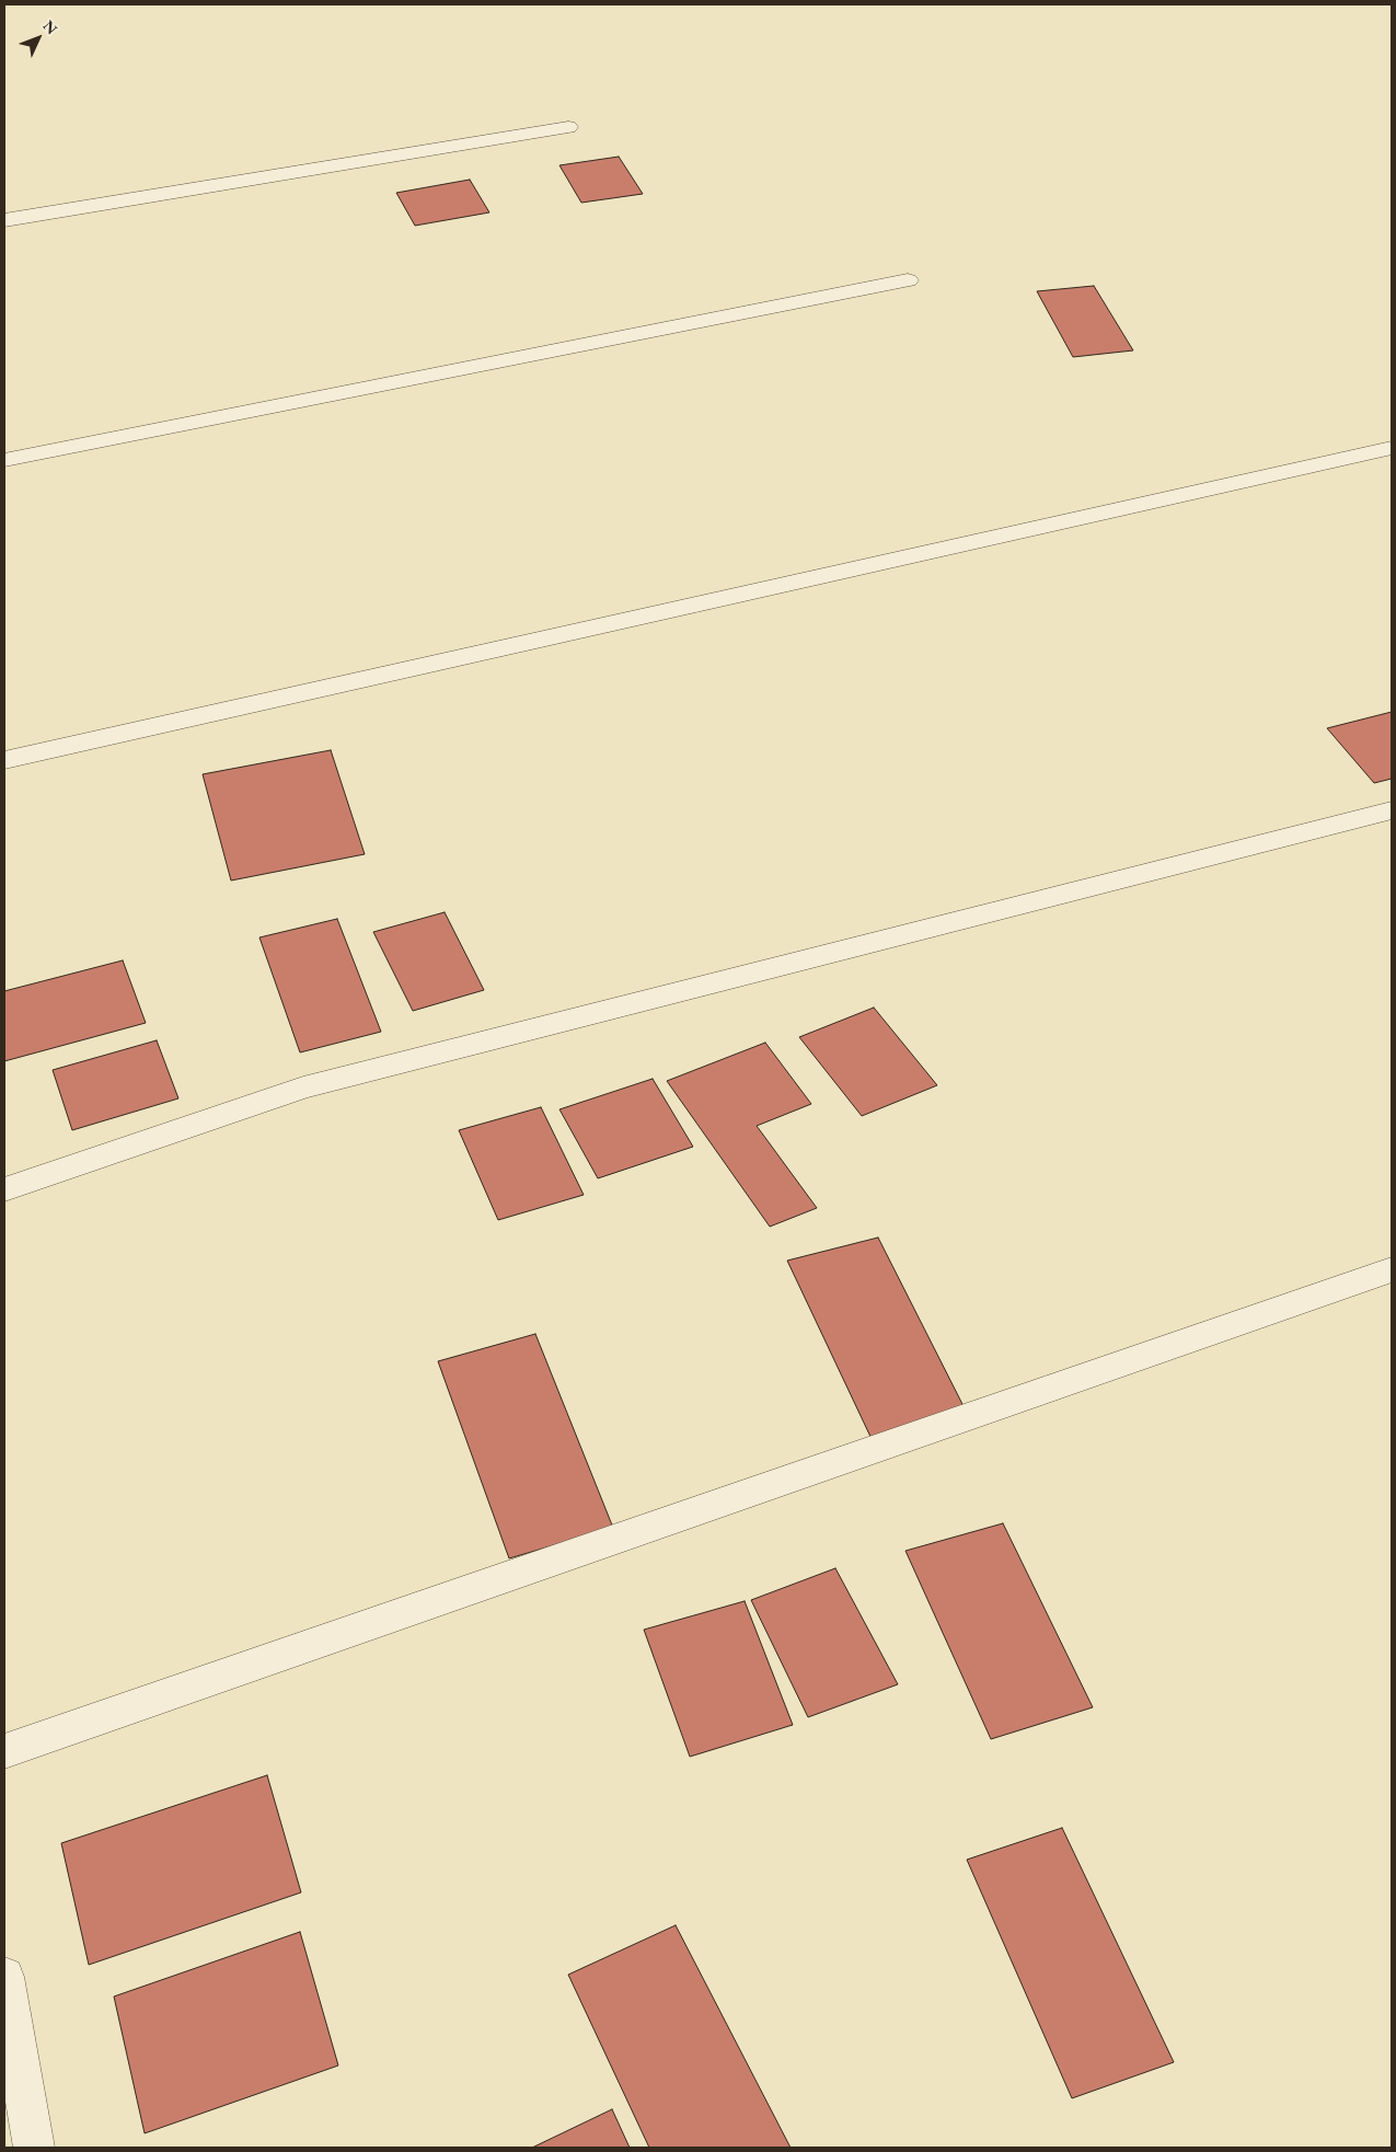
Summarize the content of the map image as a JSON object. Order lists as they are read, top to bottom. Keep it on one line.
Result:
{"north":"top right"}
